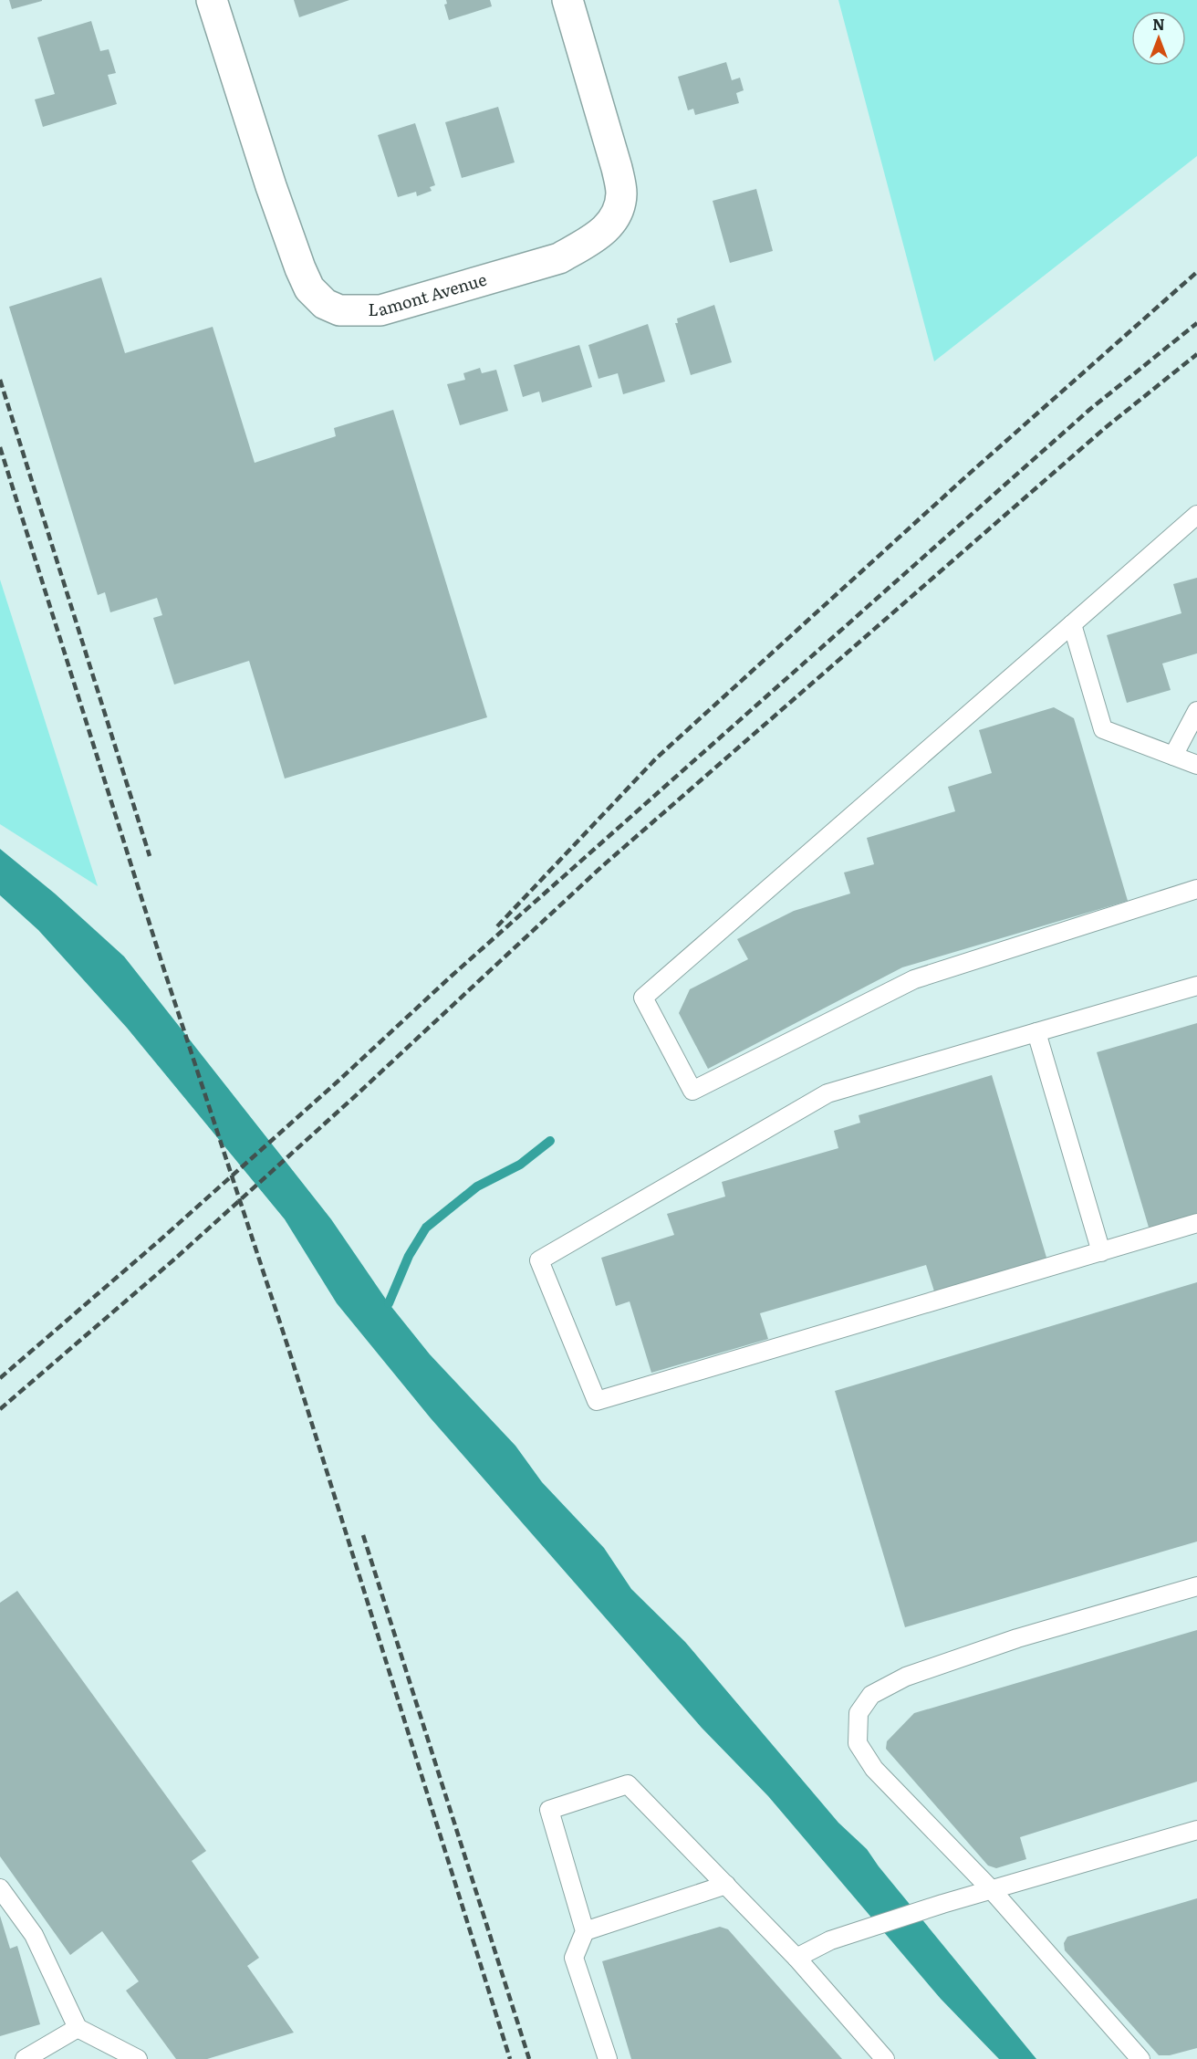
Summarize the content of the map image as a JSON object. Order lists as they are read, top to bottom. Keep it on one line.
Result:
{"streets":{"street":["Lamont Avenue"]},"north":"top"}
